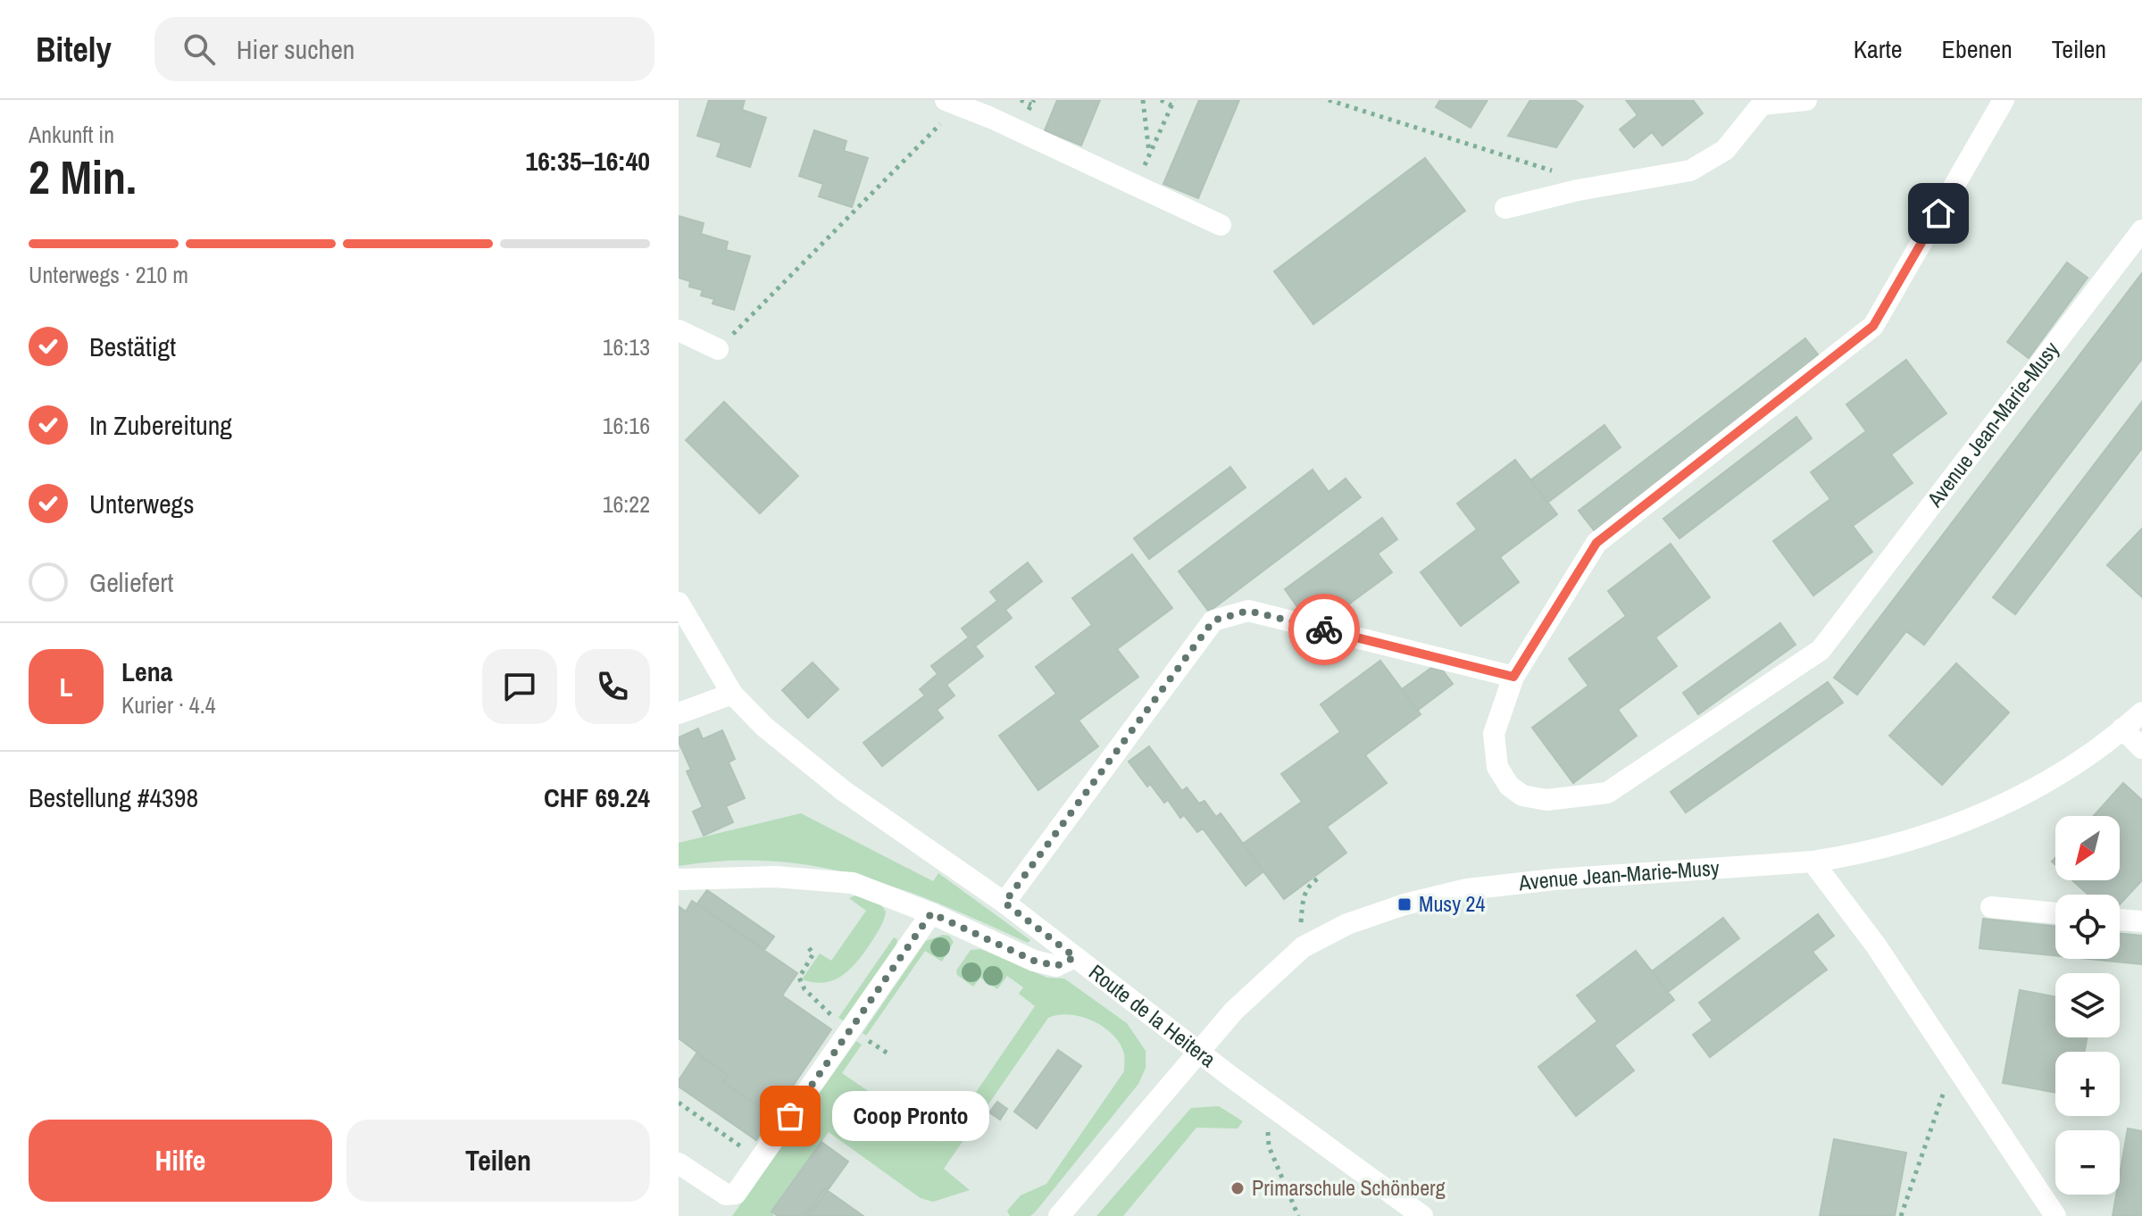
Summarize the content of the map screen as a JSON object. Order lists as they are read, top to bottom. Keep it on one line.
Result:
{"streets":{"street":["Avenue Jean-Marie-Musy","Route de la Heitera"]},"crossings":[["Avenue Jean-Marie-Musy","Route de la Heitera"]],"places":{"transit":["Musy 24"],"other":["Coop Pronto","Primarschule Schönberg"]},"north":"bottom left","page":{"header":"Bitely","search":"Hier suchen","nav":["Karte","Ebenen","Teilen"],"heading":["2 Min.","Ankunft in","16:35–16:40"],"panel":["Lena","Kurier · 4.4","Bestellung #4398","CHF 69.24"],"bar":"Unterwegs · 210 m","list":[["Bestätigt","16:13"],["In Zubereitung","16:16"],["Unterwegs","16:22"],"Geliefert"],"round":"L","map_buttons":["+","−"],"bubble":"Coop Pronto","buttons":["Hilfe","Teilen"]}}
